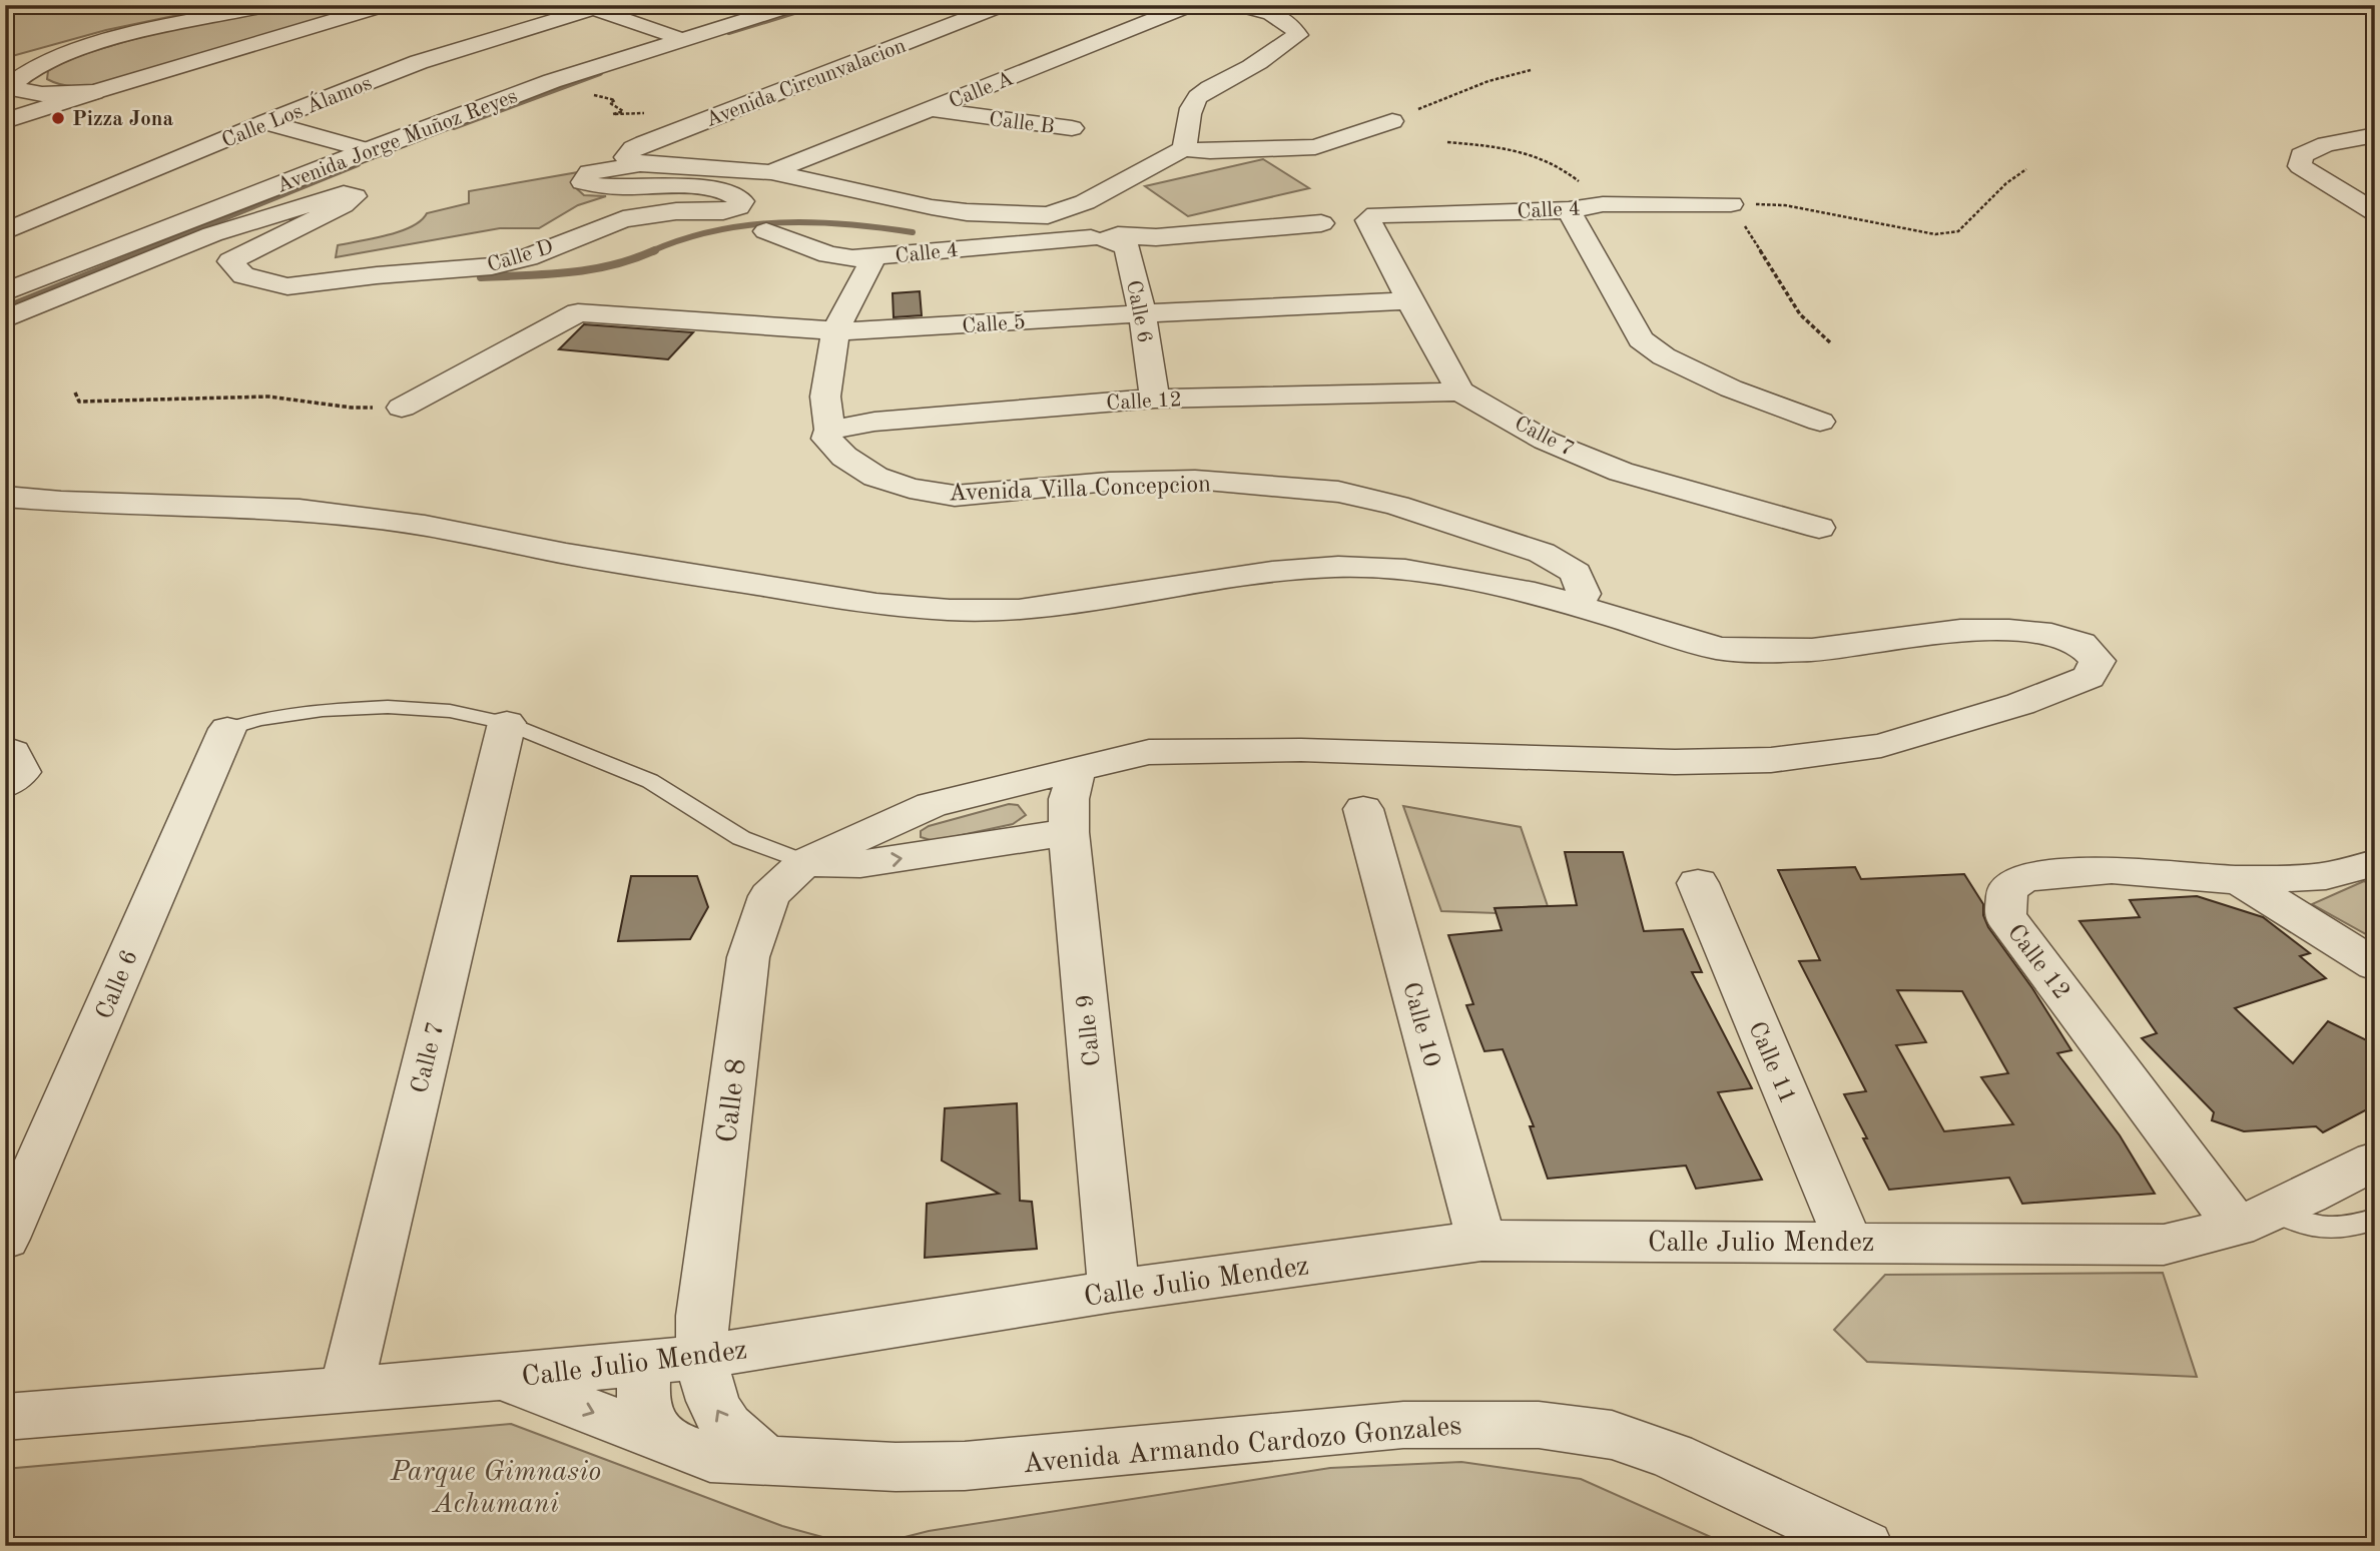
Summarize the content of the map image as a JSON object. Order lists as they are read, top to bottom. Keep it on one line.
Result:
{"streets":{"street":["Avenida Circunvalacion","Calle A","Calle Los Álamos","Calle B","Avenida Jorge Muñoz Reyes","Calle 4","Calle D","Calle 6","Calle 5","Calle 12","Calle 7","Avenida Villa Concepcion","Calle 10","Calle 9","Calle 11","Calle 8","Calle Julio Mendez","Avenida Armando Cardozo Gonzales"]},"crossings":[["Avenida Circunvalacion","Calle D"],["Calle A","Calle B"],["Calle A","Calle D"],["Calle 4","Calle 6"],["Calle 4","Calle 5"],["Calle 4","Avenida Villa Concepcion"],["Calle 6","Calle 5"],["Calle 6","Calle 12"],["Calle 5","Avenida Villa Concepcion"],["Calle 12","Calle 7"],["Calle 12","Avenida Villa Concepcion"],["Calle 12","Calle Julio Mendez"],["Calle 7","Calle Julio Mendez"],["Avenida Villa Concepcion","Calle 8"],["Calle 10","Calle Julio Mendez"],["Calle 9","Calle 8"],["Calle 9","Calle Julio Mendez"],["Calle 11","Calle Julio Mendez"],["Calle 8","Calle Julio Mendez"],["Calle Julio Mendez","Avenida Armando Cardozo Gonzales"]],"parks":["Parque Gimnasio Achumani"],"places":["Pizza Jona"]}
